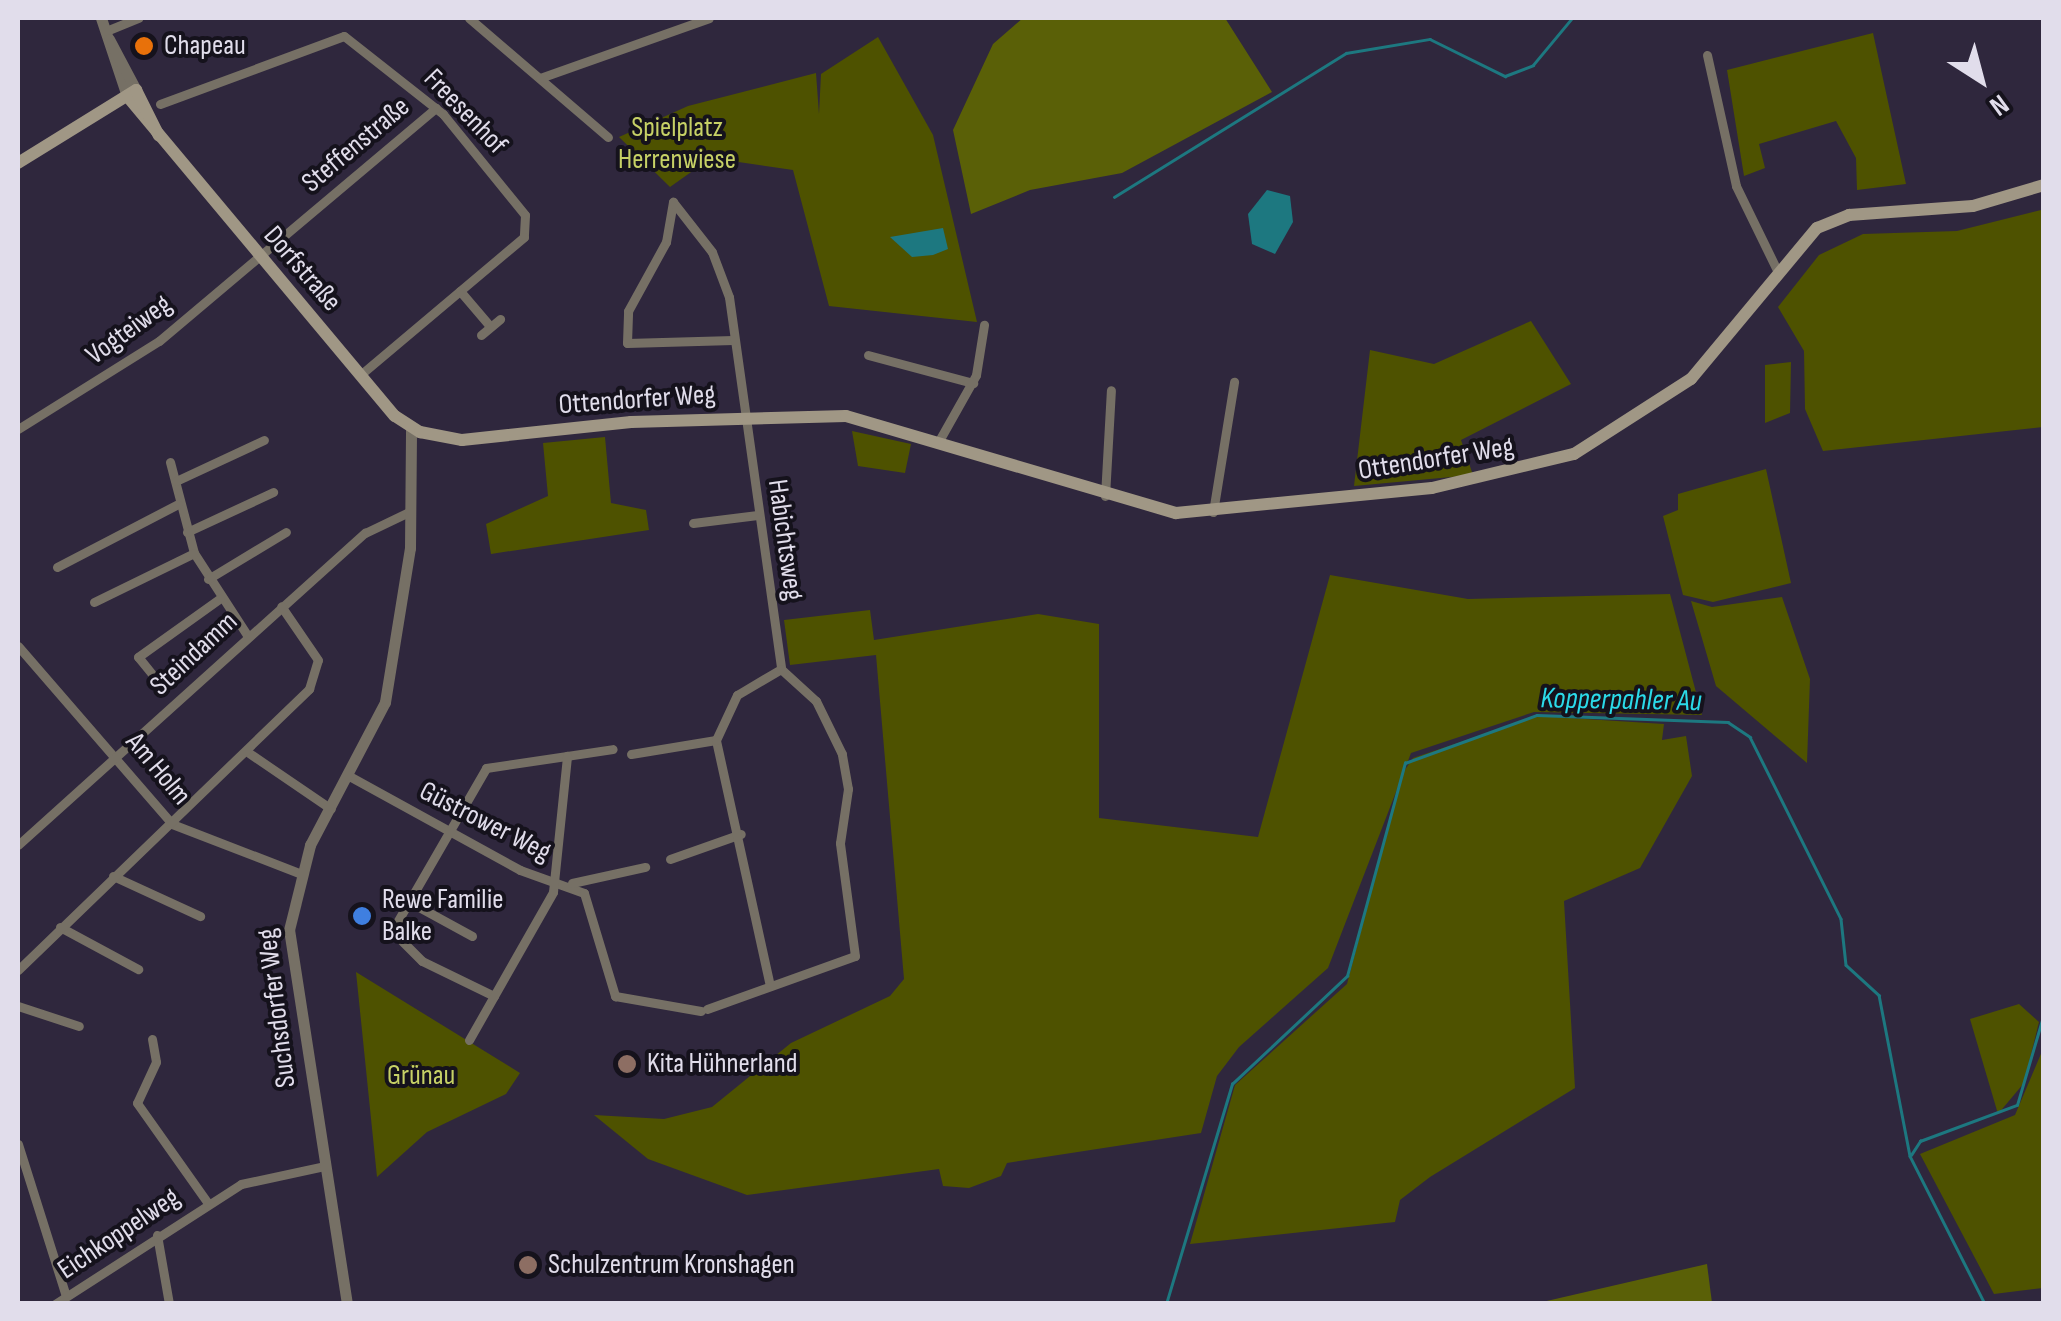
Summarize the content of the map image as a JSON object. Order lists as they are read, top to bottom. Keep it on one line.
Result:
{"streets":{"main road":["Dorfstraße","Ottendorfer Weg"],"street":["Freesenhof","Steffenstraße","Vogteiweg","Habichtsweg","Steindamm","Am Holm","Güstrower Weg","Suchsdorfer Weg","Eichkoppelweg"]},"crossings":[["Freesenhof","Steffenstraße"],["Steffenstraße","Dorfstraße"],["Steffenstraße","Vogteiweg"],["Dorfstraße","Vogteiweg"],["Dorfstraße","Ottendorfer Weg"],["Dorfstraße","Suchsdorfer Weg"],["Ottendorfer Weg","Habichtsweg"],["Ottendorfer Weg","Suchsdorfer Weg"],["Steindamm","Am Holm"],["Steindamm","Suchsdorfer Weg"],["Am Holm","Suchsdorfer Weg"],["Güstrower Weg","Suchsdorfer Weg"],["Suchsdorfer Weg","Eichkoppelweg"]],"water":["Kopperpahler Au"],"parks":["Spielplatz Herrenwiese","Grünau"],"places":["Chapeau","Rewe Familie Balke","Kita Hühnerland","Schulzentrum Kronshagen"],"north":"bottom right"}
